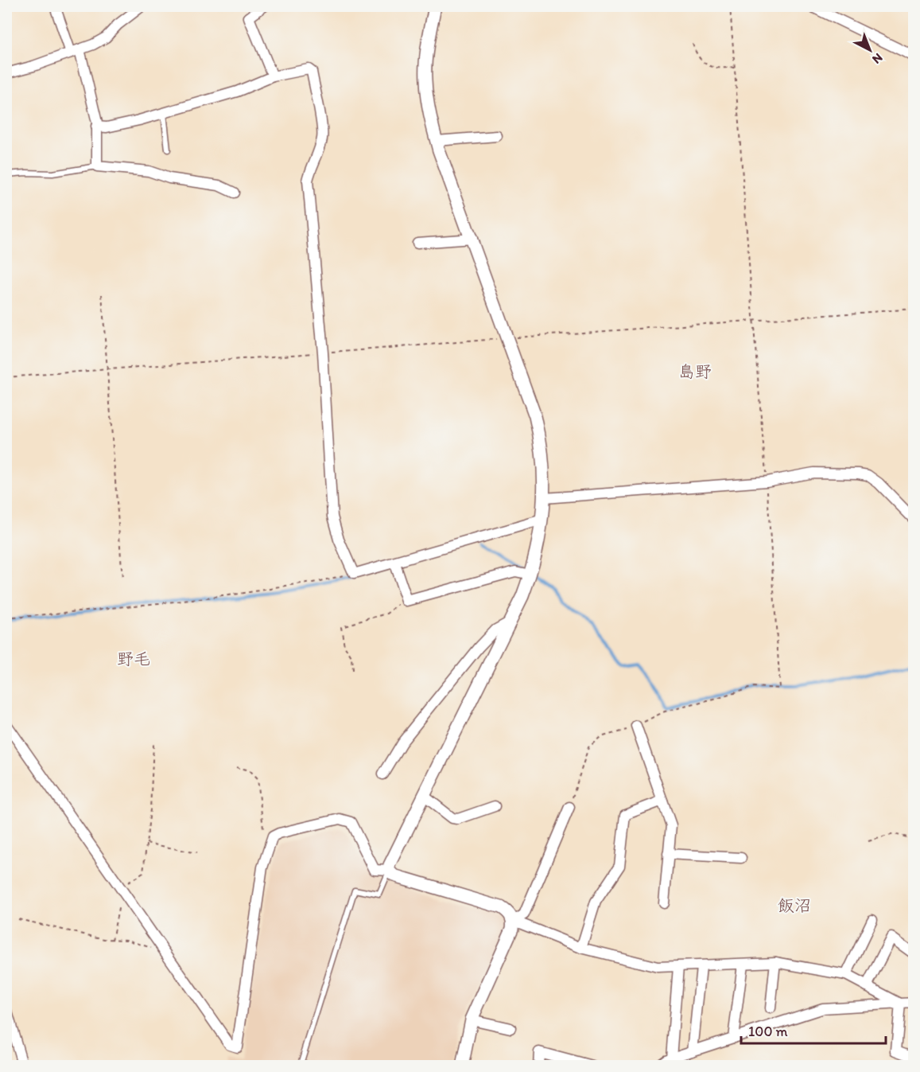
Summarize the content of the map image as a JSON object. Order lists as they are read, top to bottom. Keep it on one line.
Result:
{"districts":["島野","野毛","飯沼"],"scale_bar":"100 m","north":"bottom right"}
